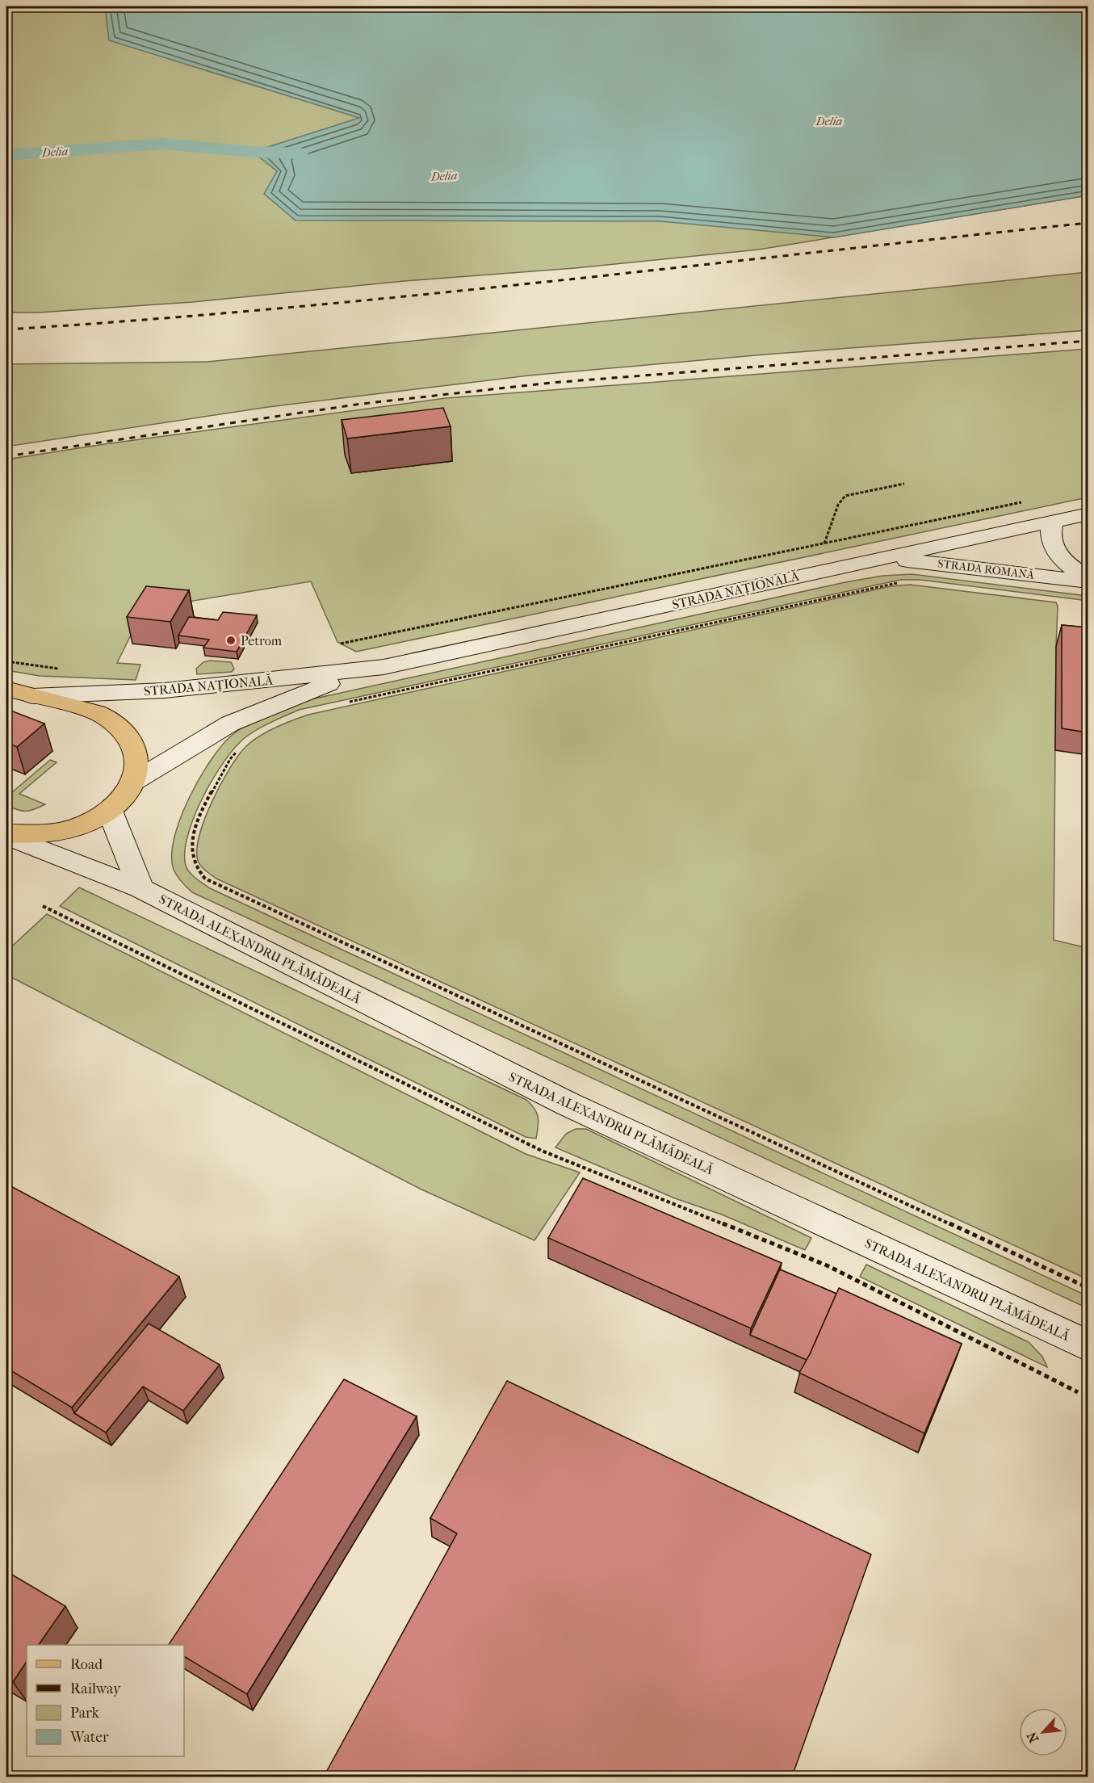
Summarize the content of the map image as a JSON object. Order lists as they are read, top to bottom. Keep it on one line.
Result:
{"streets":{"main road":["STRADA ROMANĂ","STRADA NAȚIONALĂ","STRADA ALEXANDRU PLĂMĂDEALĂ"]},"crossings":[["STRADA ROMANĂ","STRADA NAȚIONALĂ"],["STRADA NAȚIONALĂ","STRADA ALEXANDRU PLĂMĂDEALĂ"]],"water":["Delia"],"places":["Petrom"],"legend":["Road","Railway","Park","Water"],"north":"bottom left"}
